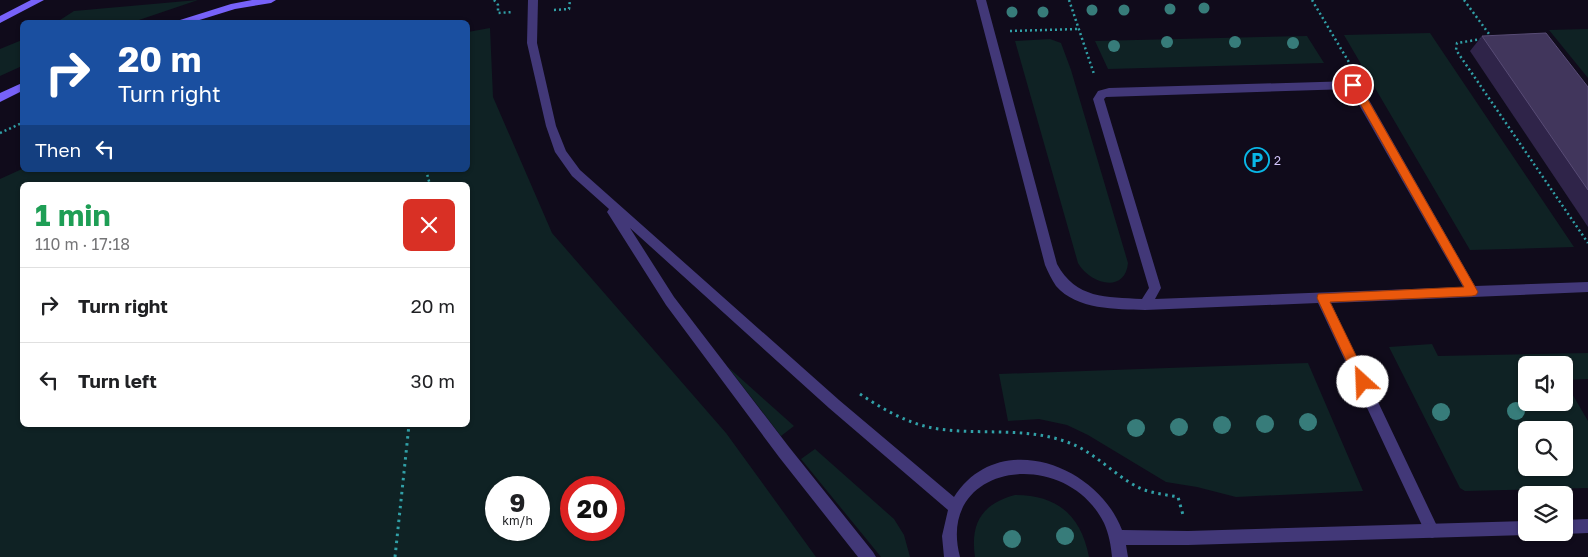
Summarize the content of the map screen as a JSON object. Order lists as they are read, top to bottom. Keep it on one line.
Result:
{"places":{"parking":["2"]},"page":{"turn":["20 m","Turn right"],"then":"Then","heading":["1 min","110 m · 17:18"],"list":[{"name":"Turn right","value":"20 m"},{"name":"Turn left","value":"30 m"}],"speed":"9 km/h","limit":"20"}}
